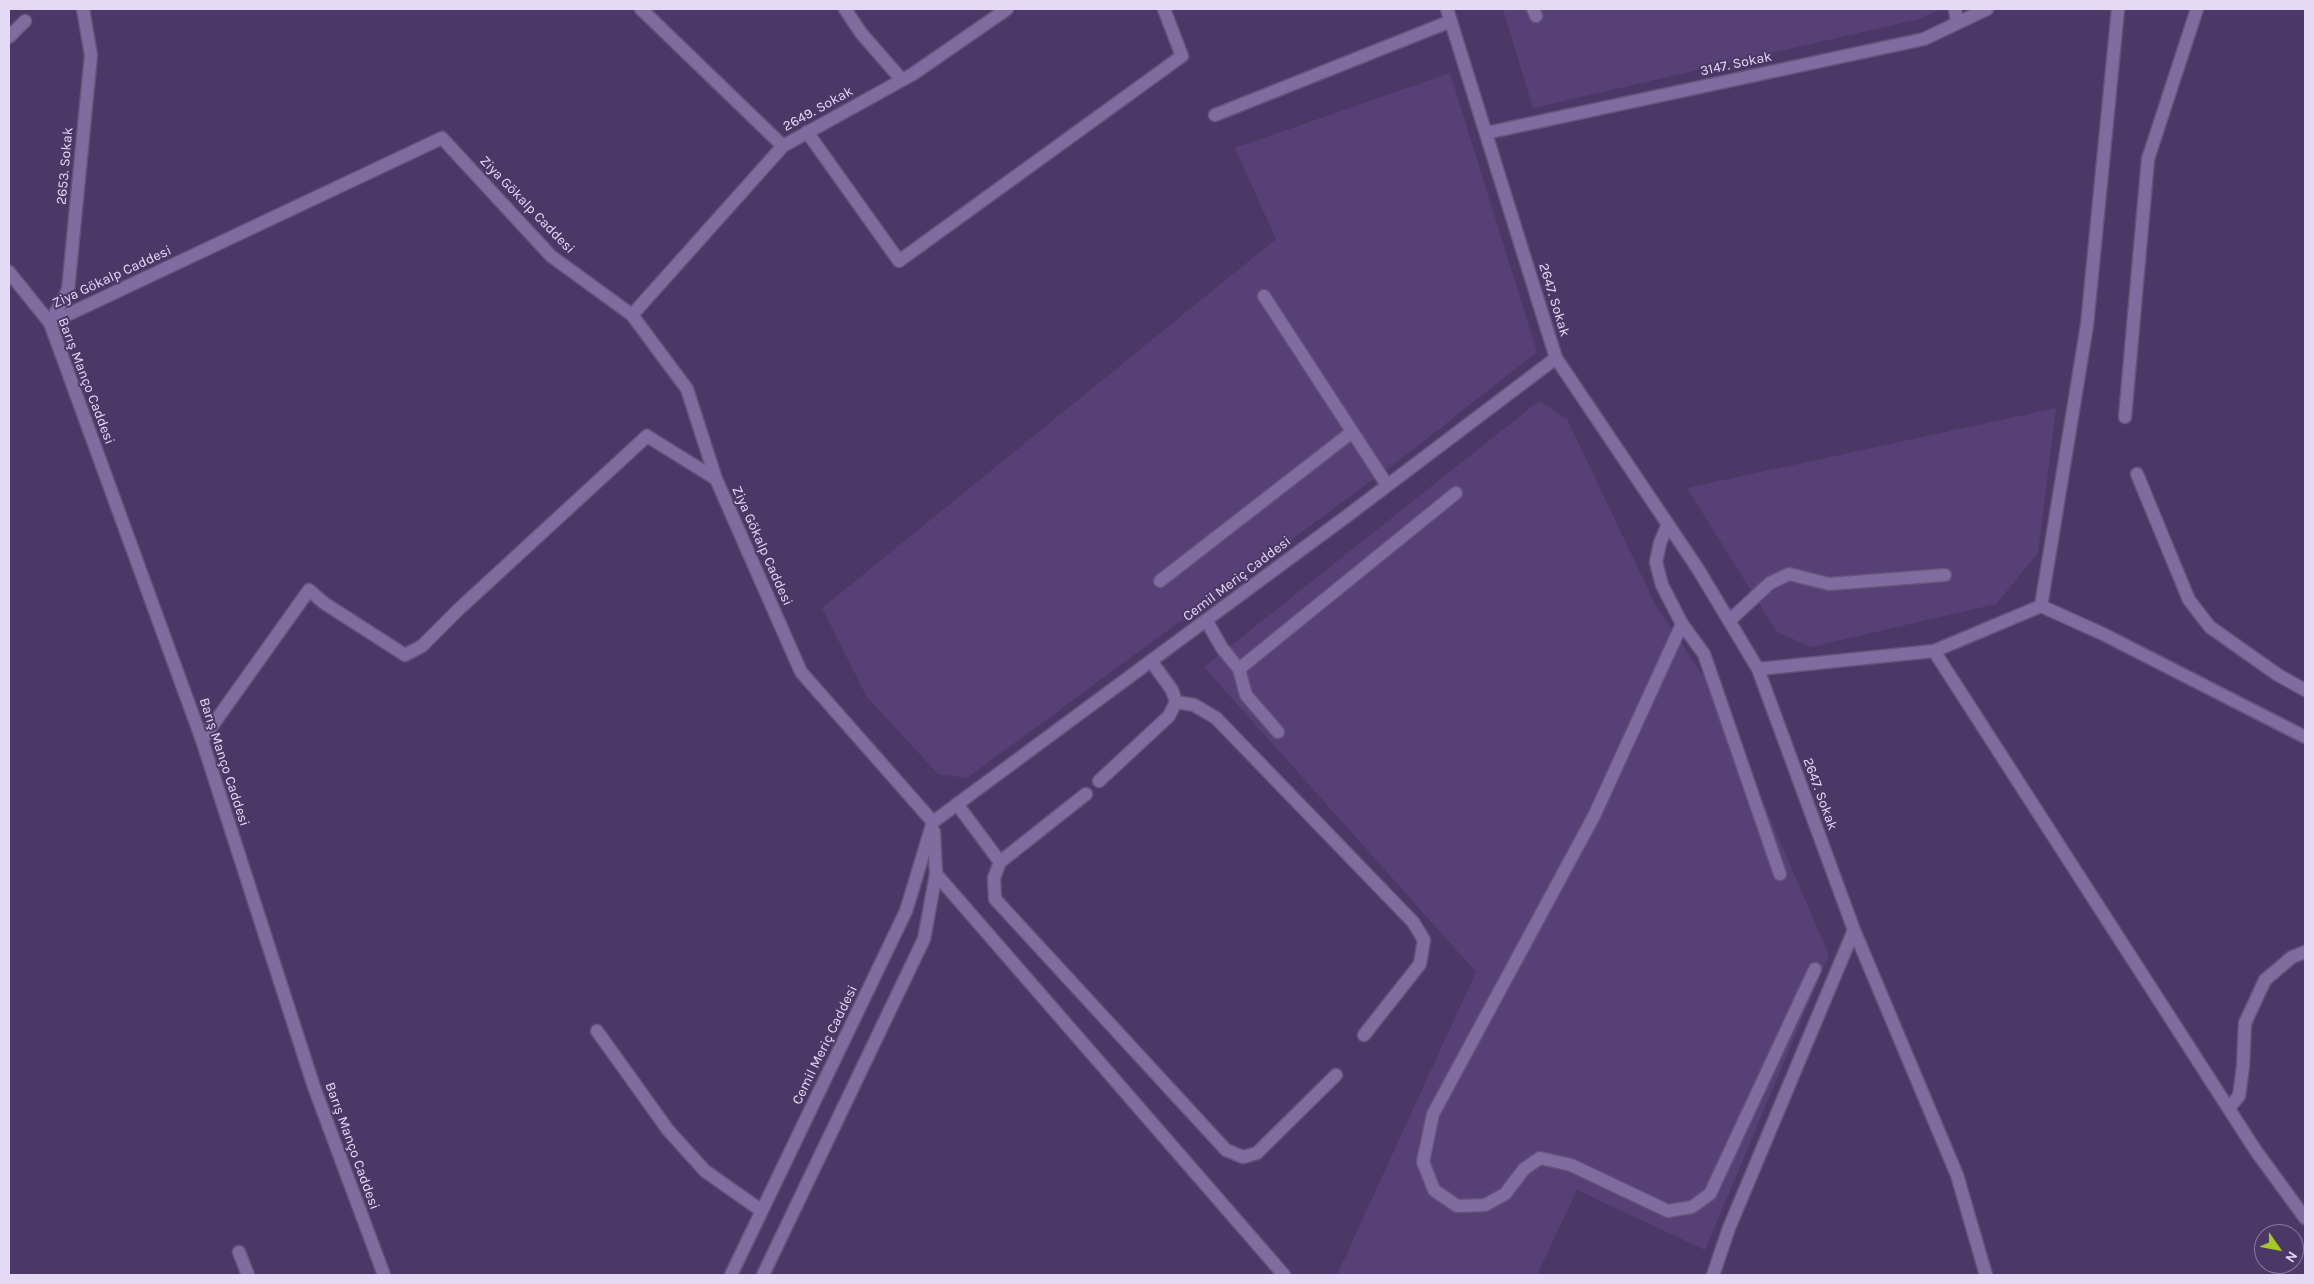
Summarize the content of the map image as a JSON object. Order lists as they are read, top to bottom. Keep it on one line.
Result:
{"streets":{"street":["3147. Sokak","2649. Sokak","2653. Sokak","Ziya Gökalp Caddesi","2647. Sokak","Barış Manço Caddesi","Cemil Meriç Caddesi"]},"crossings":[["3147. Sokak","2647. Sokak"],["2649. Sokak","Ziya Gökalp Caddesi"],["2653. Sokak","Ziya Gökalp Caddesi"],["2653. Sokak","Barış Manço Caddesi"],["Ziya Gökalp Caddesi","Barış Manço Caddesi"],["Ziya Gökalp Caddesi","Cemil Meriç Caddesi"],["2647. Sokak","Cemil Meriç Caddesi"]],"north":"bottom right"}
